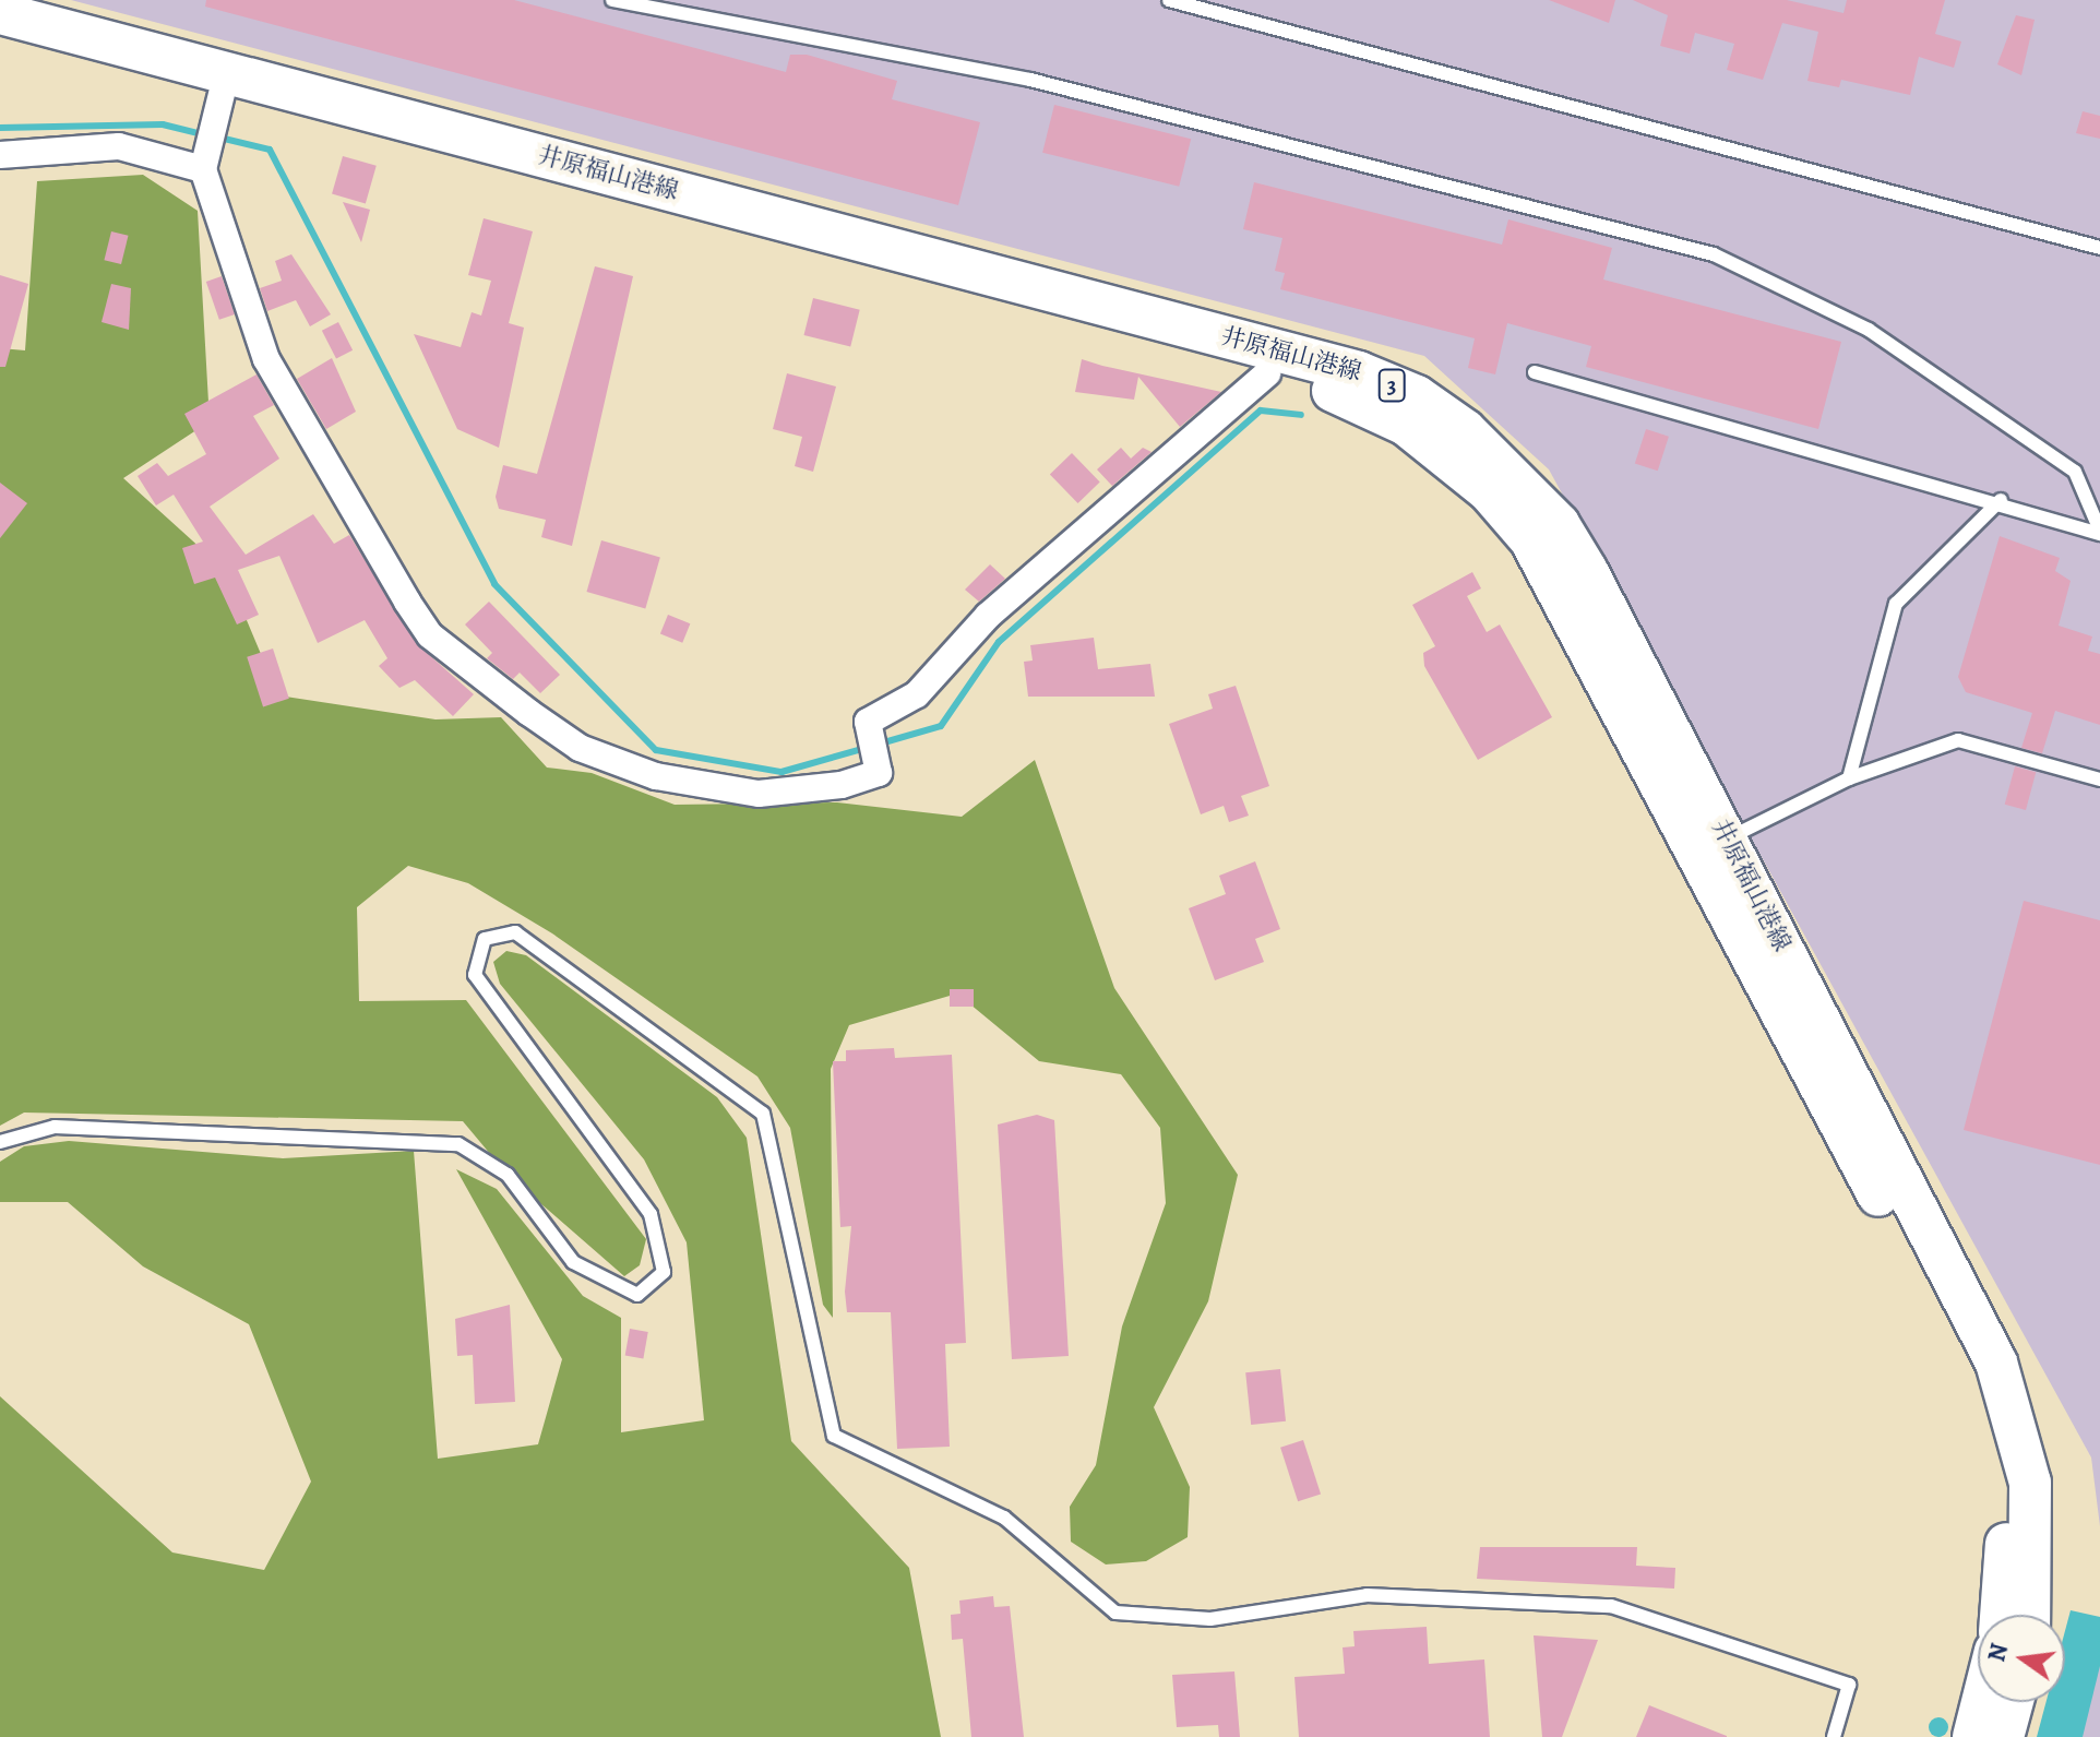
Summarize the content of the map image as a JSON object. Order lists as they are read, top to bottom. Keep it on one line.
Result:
{"streets":{"main road":["井原福山港線","3"]},"north":"left"}
